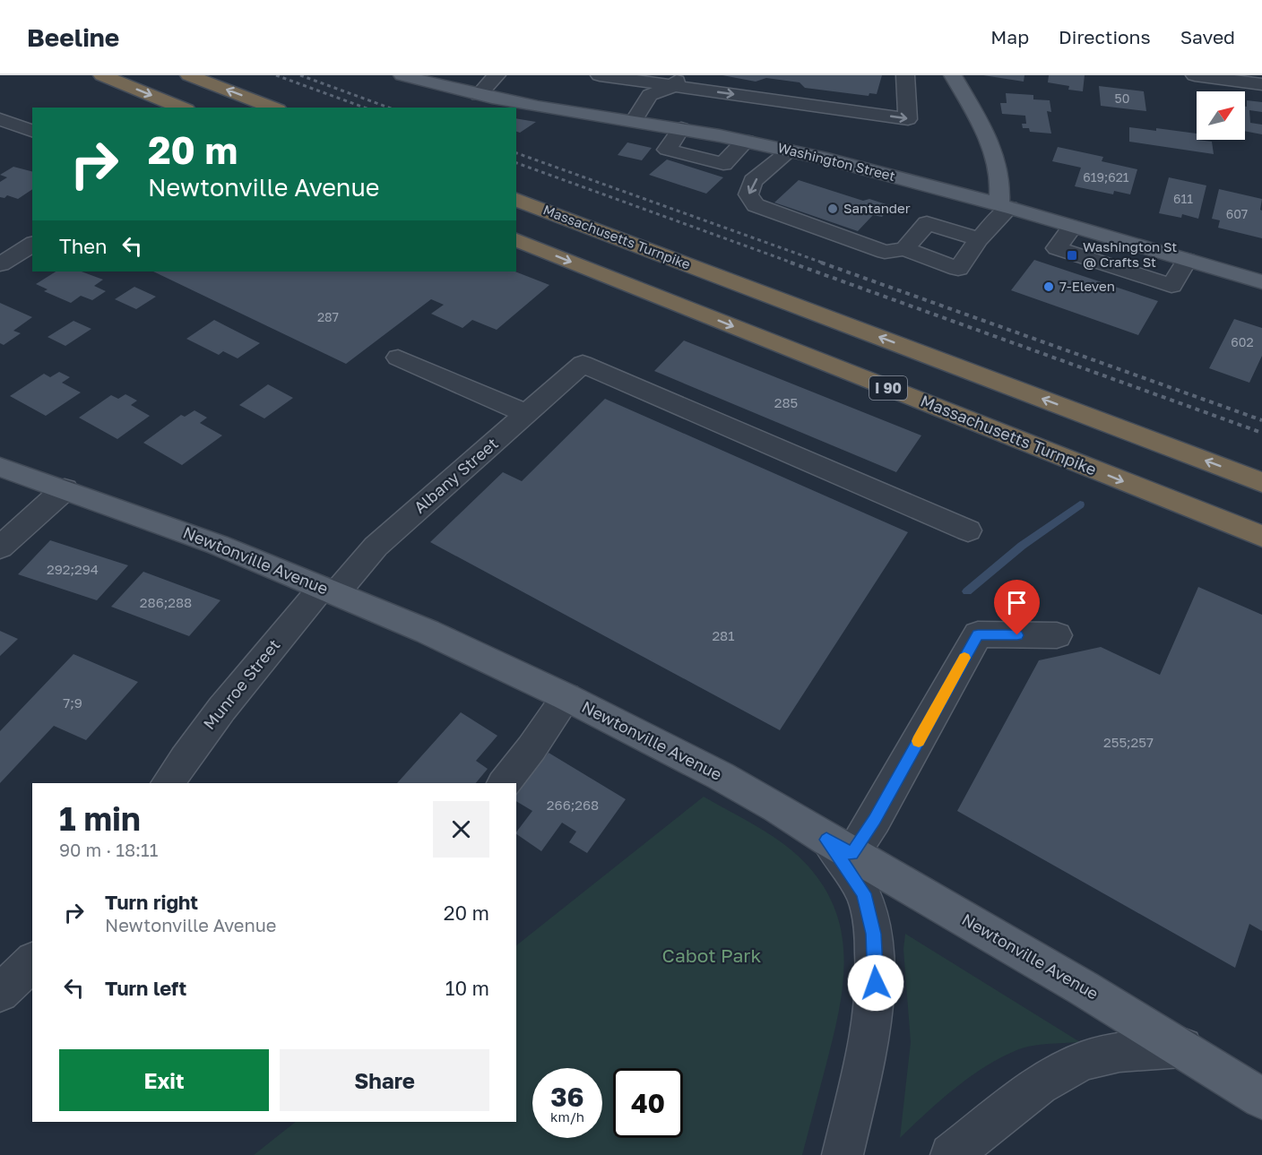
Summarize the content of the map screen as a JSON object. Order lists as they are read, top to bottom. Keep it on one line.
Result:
{"streets":{"highway":["Massachusetts Turnpike","I 90"],"main road":["Washington Street","Newtonville Avenue"],"street":["Albany Street","Munroe Street"]},"crossings":[["Albany Street","Newtonville Avenue"],["Albany Street","Munroe Street"],["Newtonville Avenue","Munroe Street"]],"parks":["Cabot Park"],"places":{"other":["Santander","7-Eleven"],"transit":["Washington St @ Crafts St"]},"house_numbers":["50","619;621","611","607","287","602","285","292;294","286;288","281","7;9","255;257","266;268"],"north":"top right","page":{"header":"Beeline","nav":["Map","Directions","Saved"],"turn":["20 m","Newtonville Avenue"],"then":"Then","heading":["1 min","90 m · 18:11"],"list":[{"name":"Turn right","note":"Newtonville Avenue","value":"20 m"},{"name":"Turn left","value":"10 m"}],"buttons":["Exit","Share"],"speed":"36 km/h","limit":"40"}}
